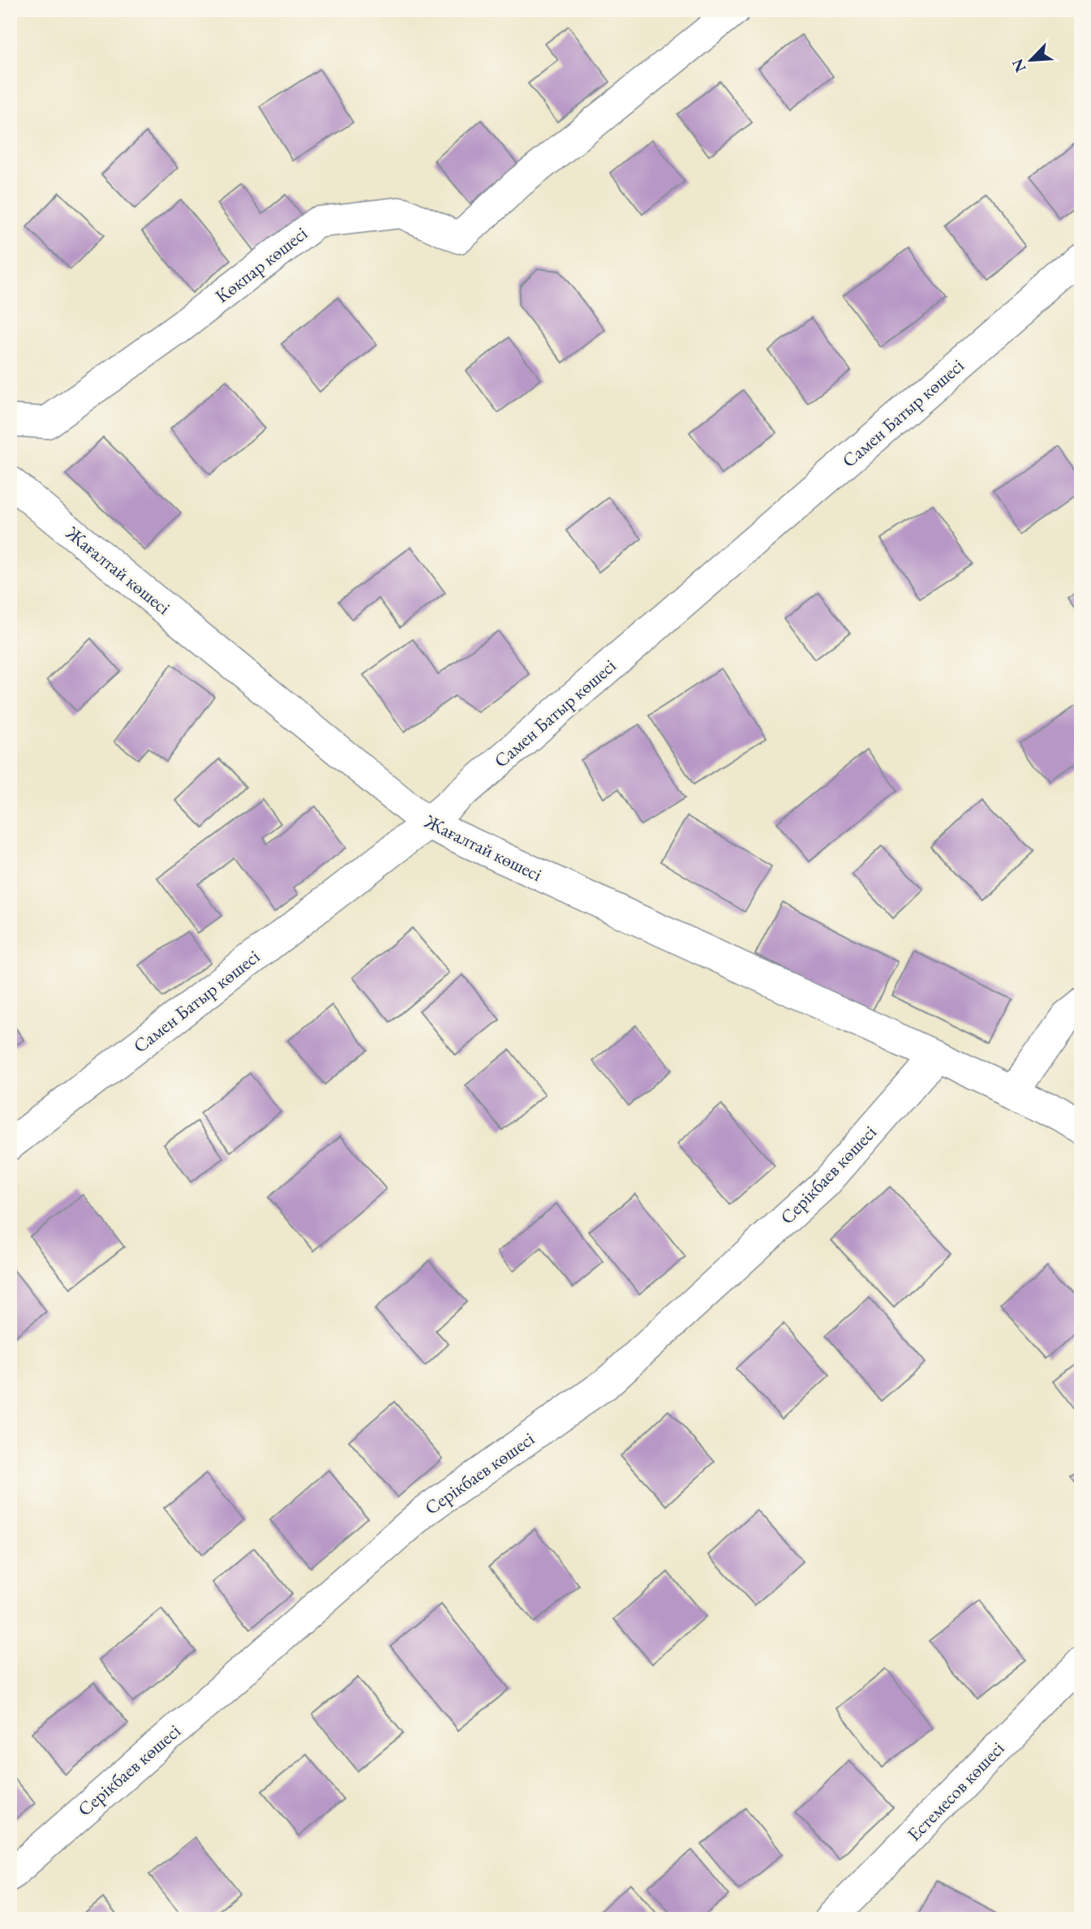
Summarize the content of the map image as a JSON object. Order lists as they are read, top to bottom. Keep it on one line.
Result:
{"streets":{"street":["Көкпар көшесі","Самен Батыр көшесі","Жағалтай көшесі","Серікбаев көшесі","Естемесов көшесі"]},"crossings":[["Самен Батыр көшесі","Жағалтай көшесі"],["Жағалтай көшесі","Серікбаев көшесі"]],"north":"bottom left"}
